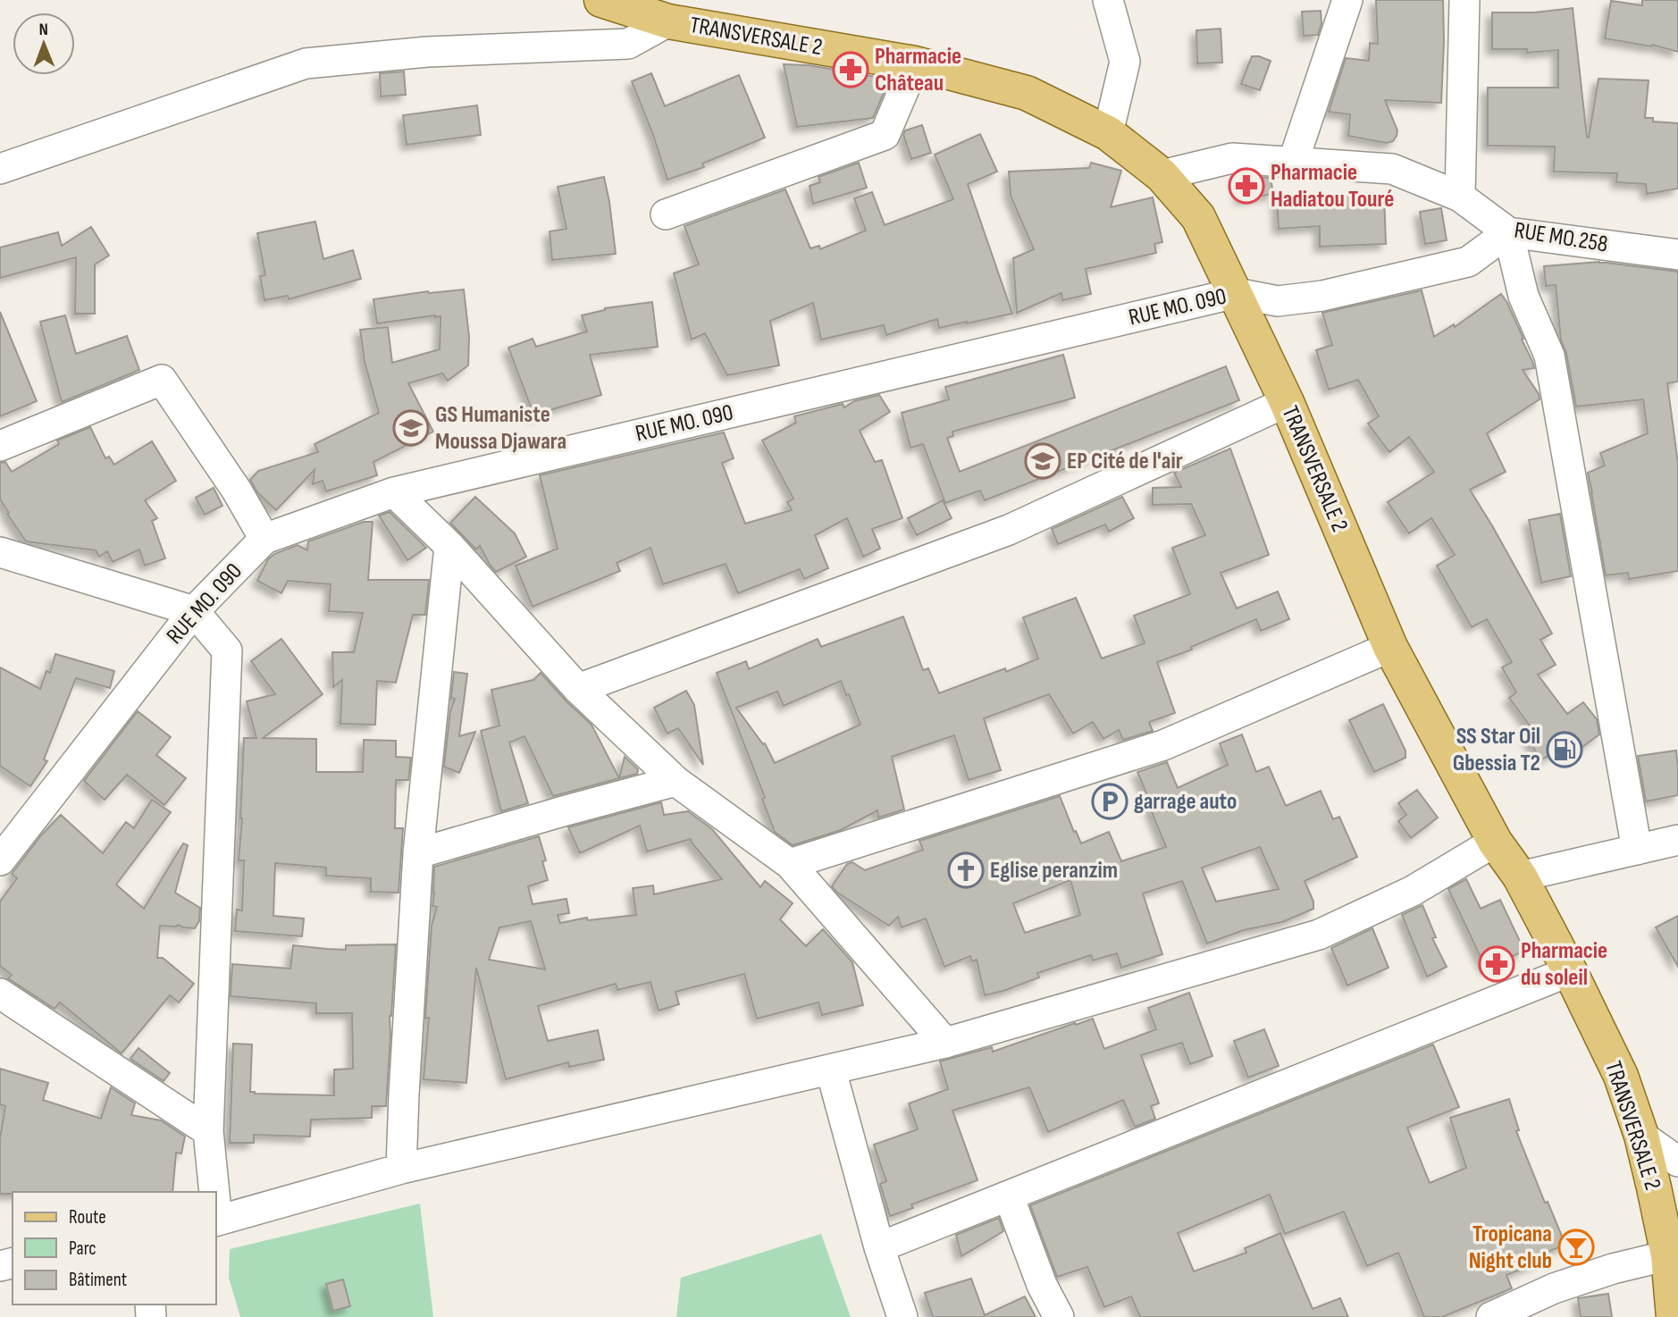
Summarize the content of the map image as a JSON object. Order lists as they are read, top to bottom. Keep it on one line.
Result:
{"streets":{"main road":["TRANSVERSALE 2"],"street":["RUE MO.258","RUE MO. 090"]},"crossings":[["TRANSVERSALE 2","RUE MO.258"],["TRANSVERSALE 2","RUE MO. 090"],["RUE MO.258","RUE MO. 090"]],"places":{"pharmacy":["Pharmacie Château","Pharmacie Hadiatou Touré","Pharmacie du soleil"],"school or university":["GS Humaniste Moussa Djawara","EP Cité de l'air"],"fuel station":["SS Star Oil Gbessia T2"],"parking":["garrage auto"],"church":["Eglise peranzim"],"bar":["Tropicana Night club"]},"legend":["Route","Parc","Bâtiment"],"north":"top"}
